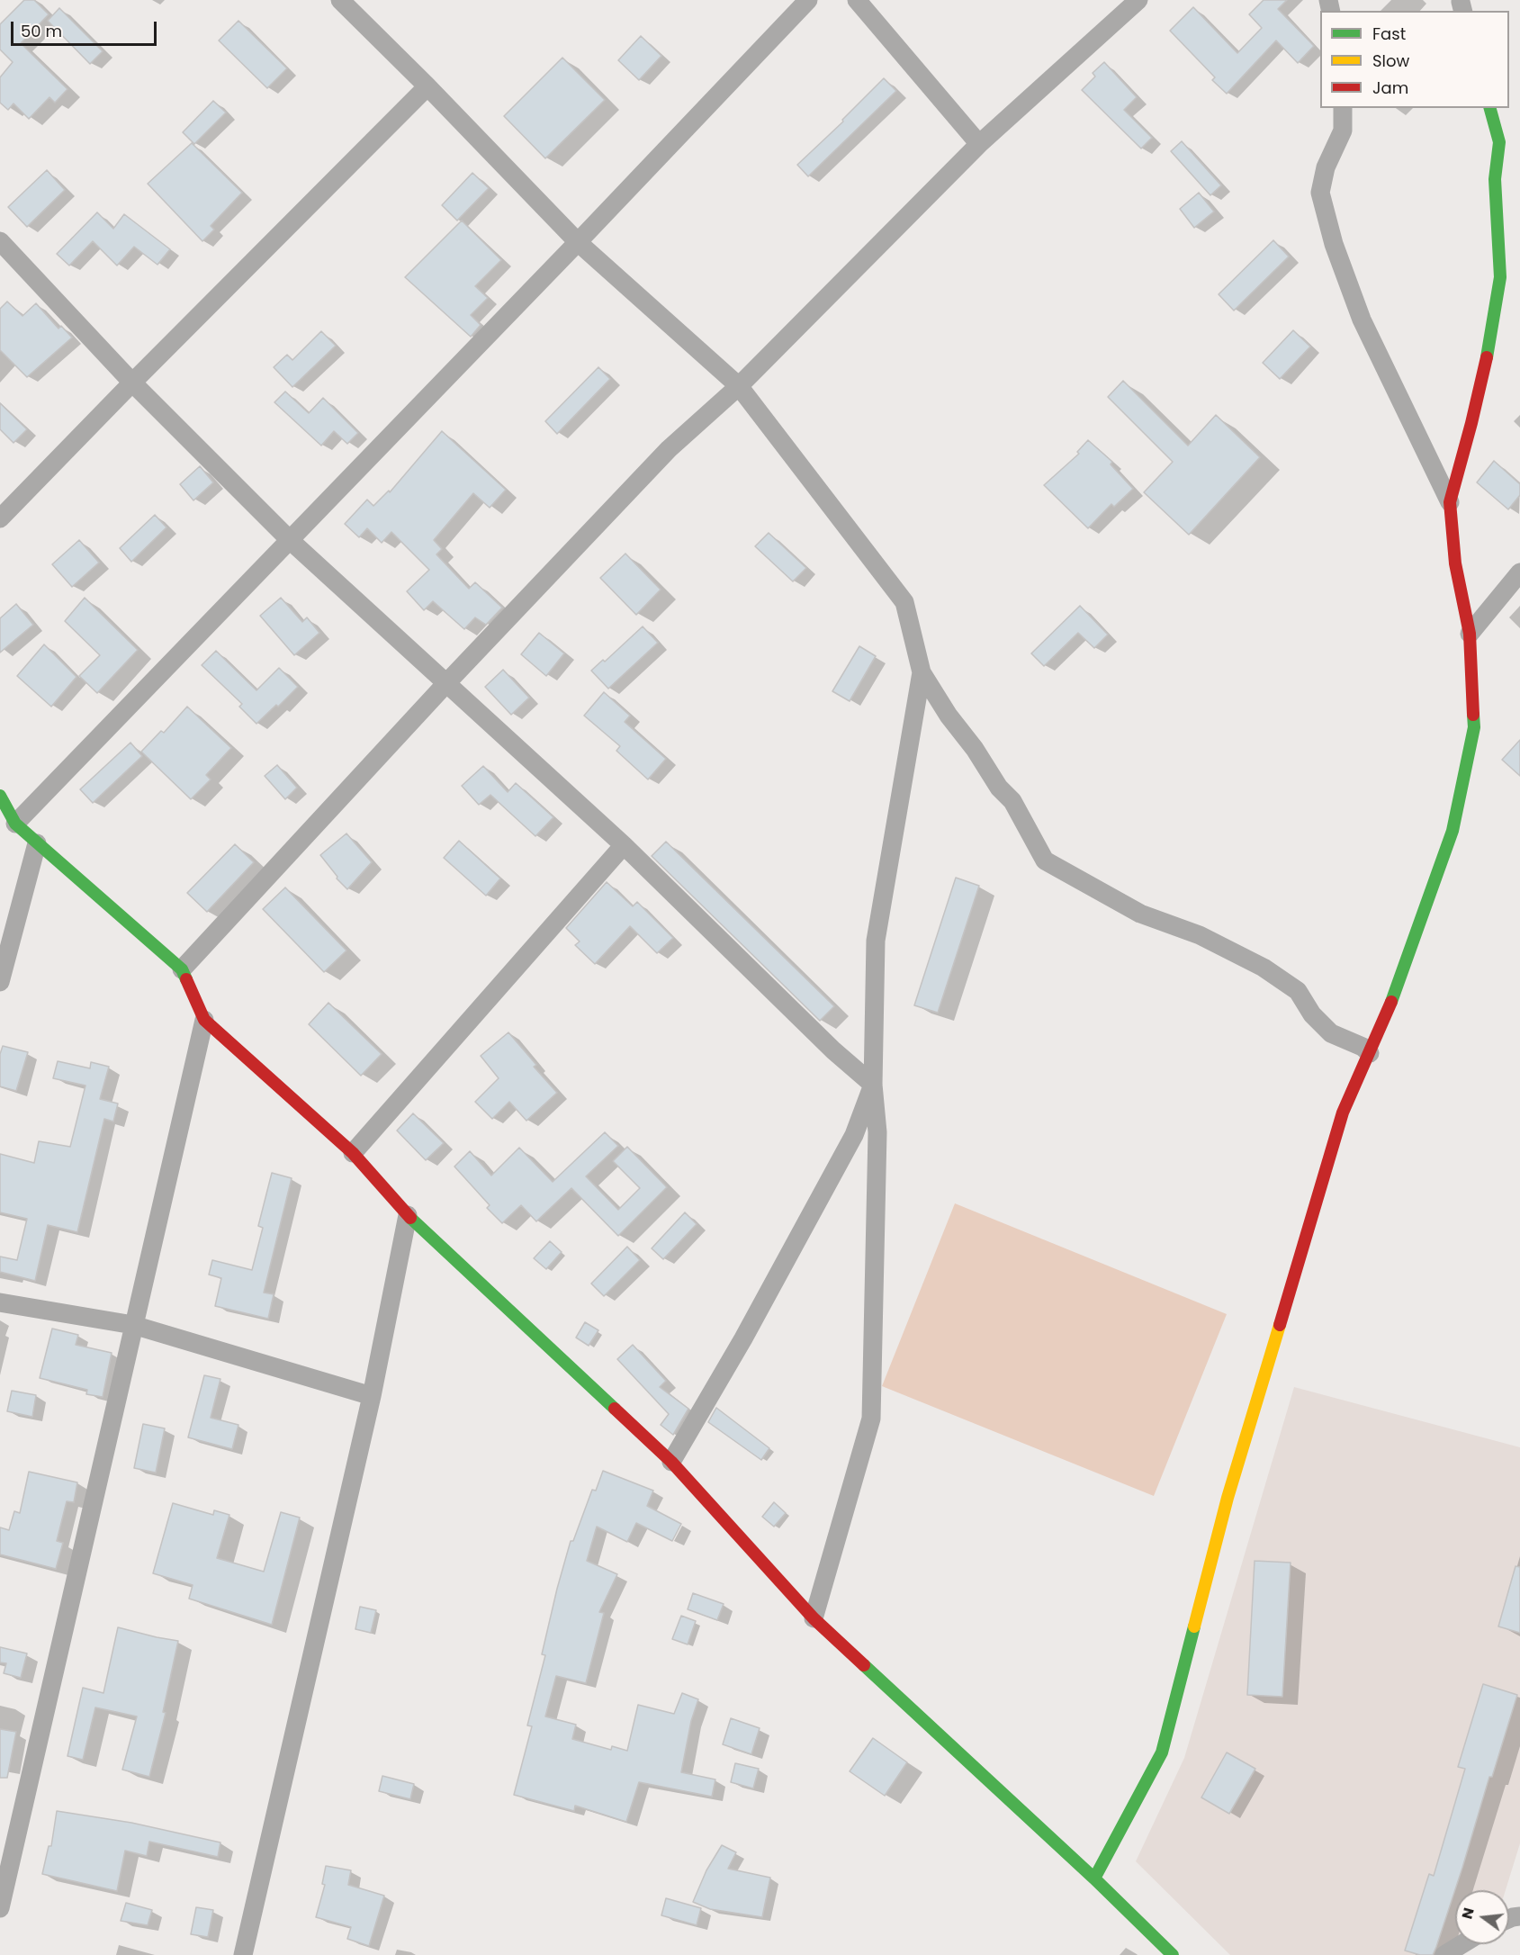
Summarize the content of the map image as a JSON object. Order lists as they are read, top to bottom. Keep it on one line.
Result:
{"legend":["Fast","Slow","Jam"],"scale_bar":"50 m","north":"left"}
